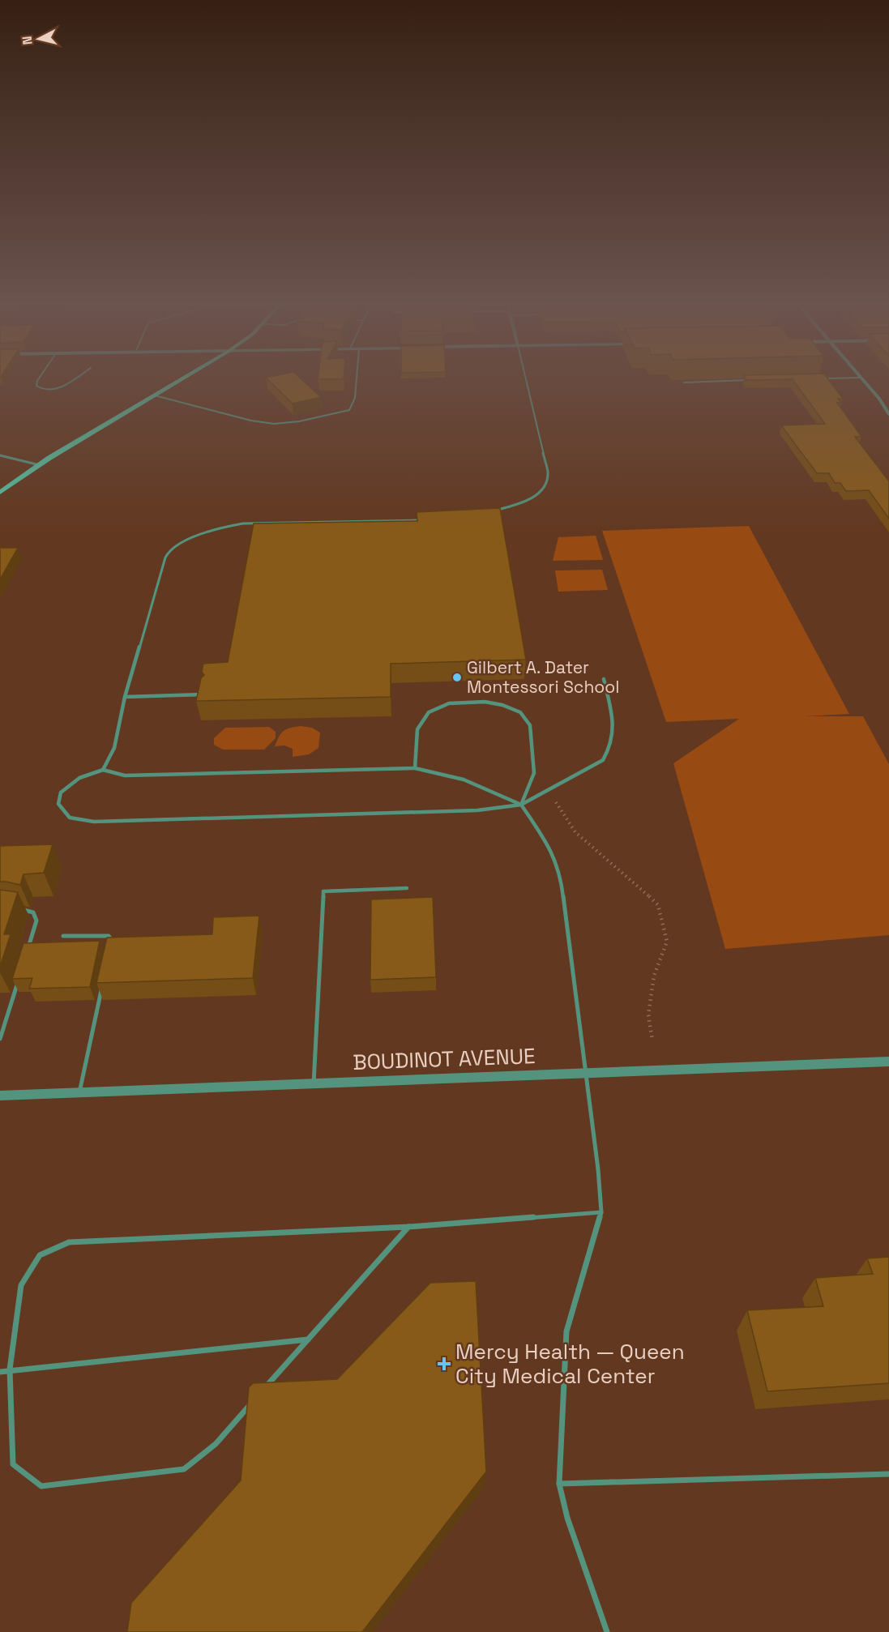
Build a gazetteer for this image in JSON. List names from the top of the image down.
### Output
{
  "streets": {
    "street": ["BOUDINOT AVENUE"]
  },
  "places": {
    "other": ["Gilbert A. Dater Montessori School"],
    "health": ["Mercy Health — Queen City Medical Center"]
  },
  "north": "left"
}
